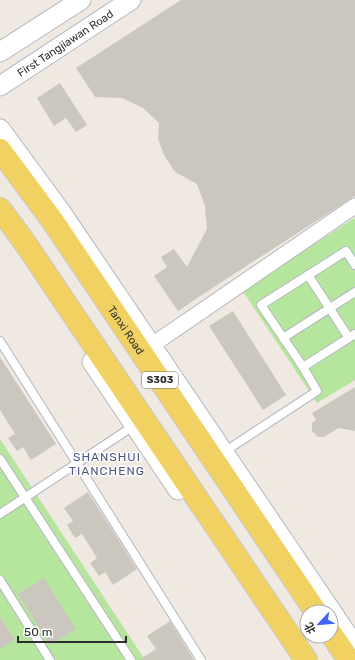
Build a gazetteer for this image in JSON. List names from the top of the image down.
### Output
{
  "streets": {
    "main road": ["Tanxi Road", "S303"],
    "street": ["First Tangjiawan Road"]
  },
  "districts": ["SHANSHUI TIANCHENG"],
  "scale_bar": "50 m",
  "north": "bottom left"
}
